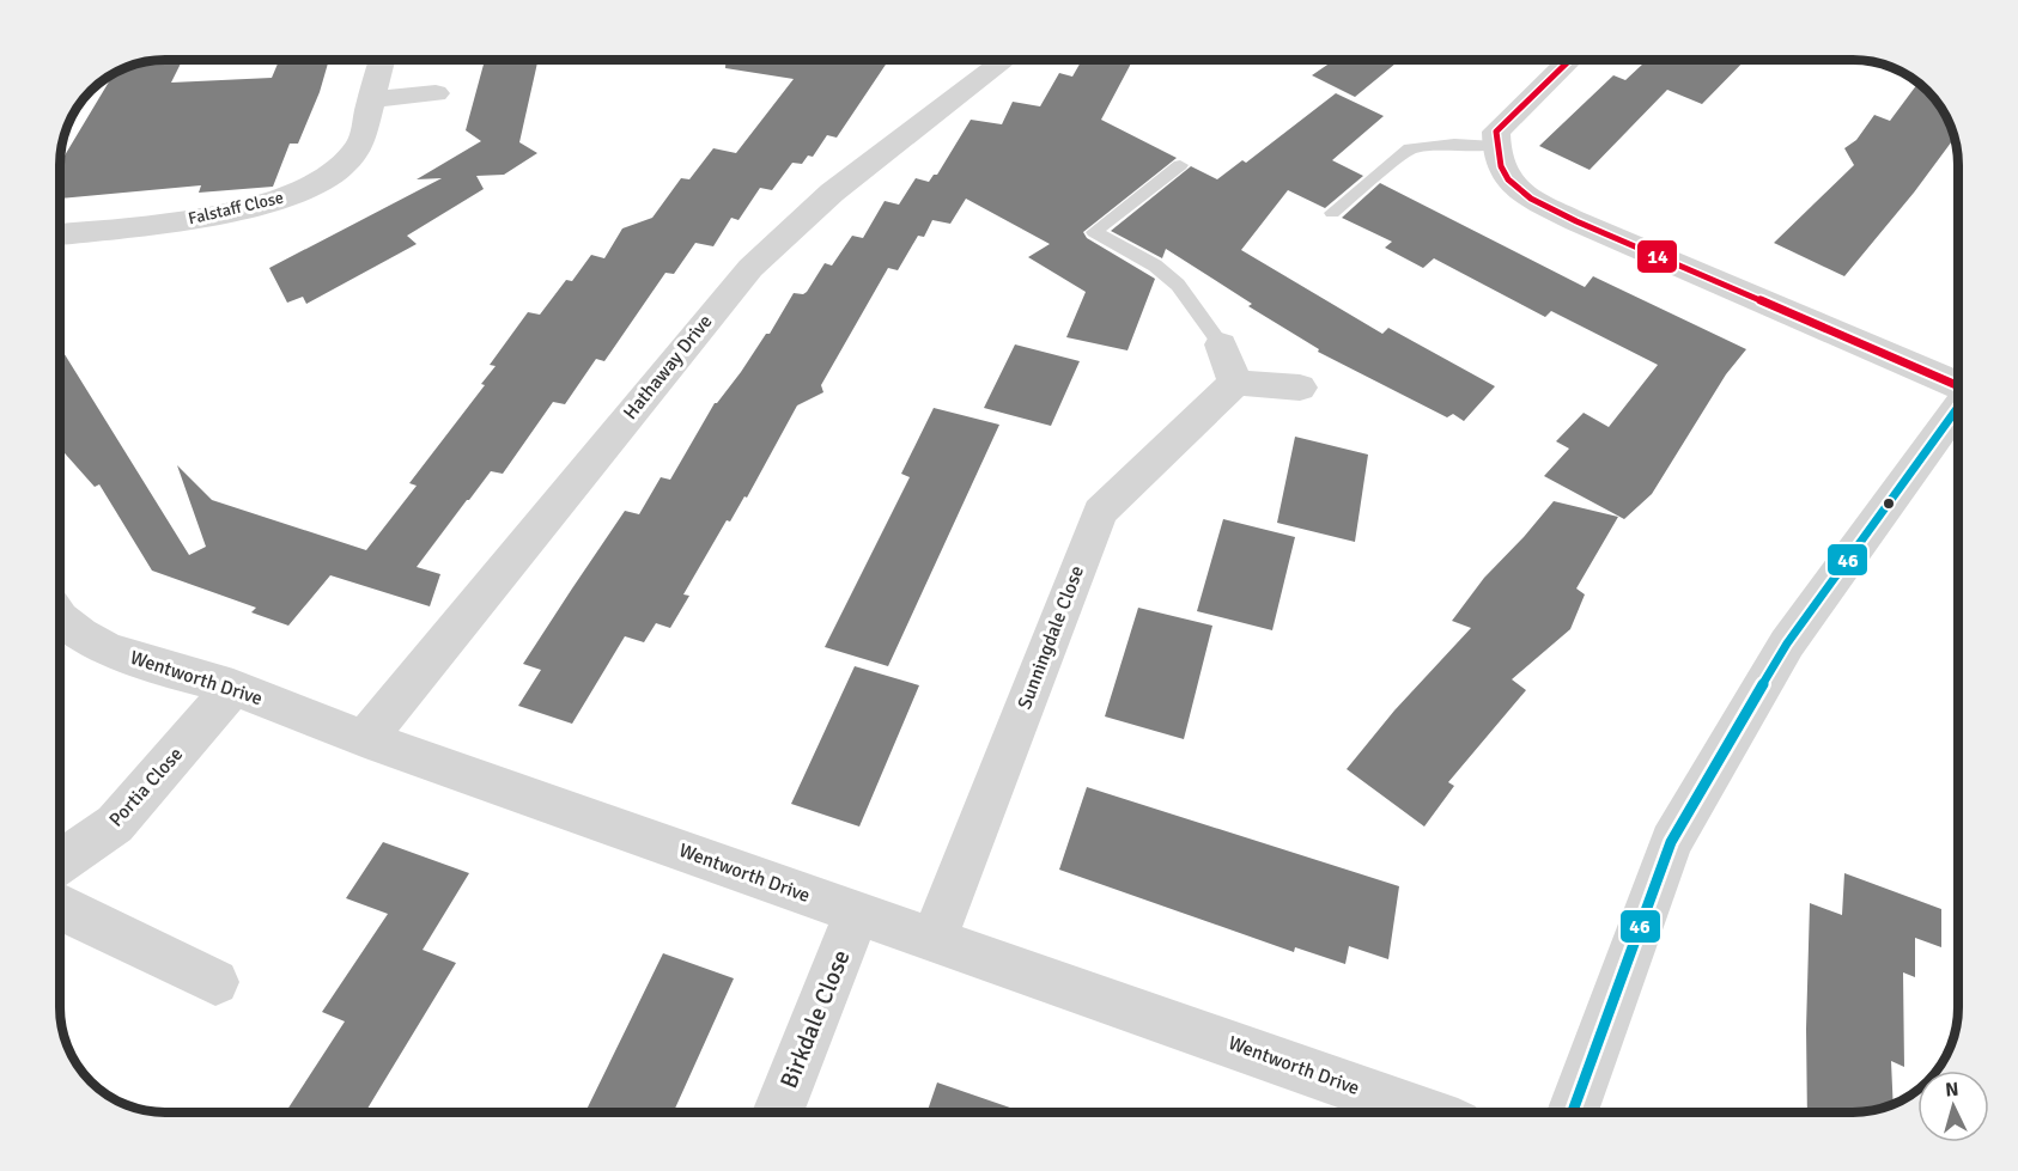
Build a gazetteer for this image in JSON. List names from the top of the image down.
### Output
{
  "streets": {
    "street": [
      "Falstaff Close",
      "Hathaway Drive",
      "Sunningdale Close",
      "Wentworth Drive",
      "Portia Close",
      "Birkdale Close"
    ]
  },
  "crossings": [
    ["Hathaway Drive", "Wentworth Drive"],
    ["Sunningdale Close", "Wentworth Drive"],
    ["Wentworth Drive", "Portia Close"],
    ["Wentworth Drive", "Birkdale Close"]
  ],
  "lines": ["transit line 14", "transit line 46"],
  "north": "top"
}
